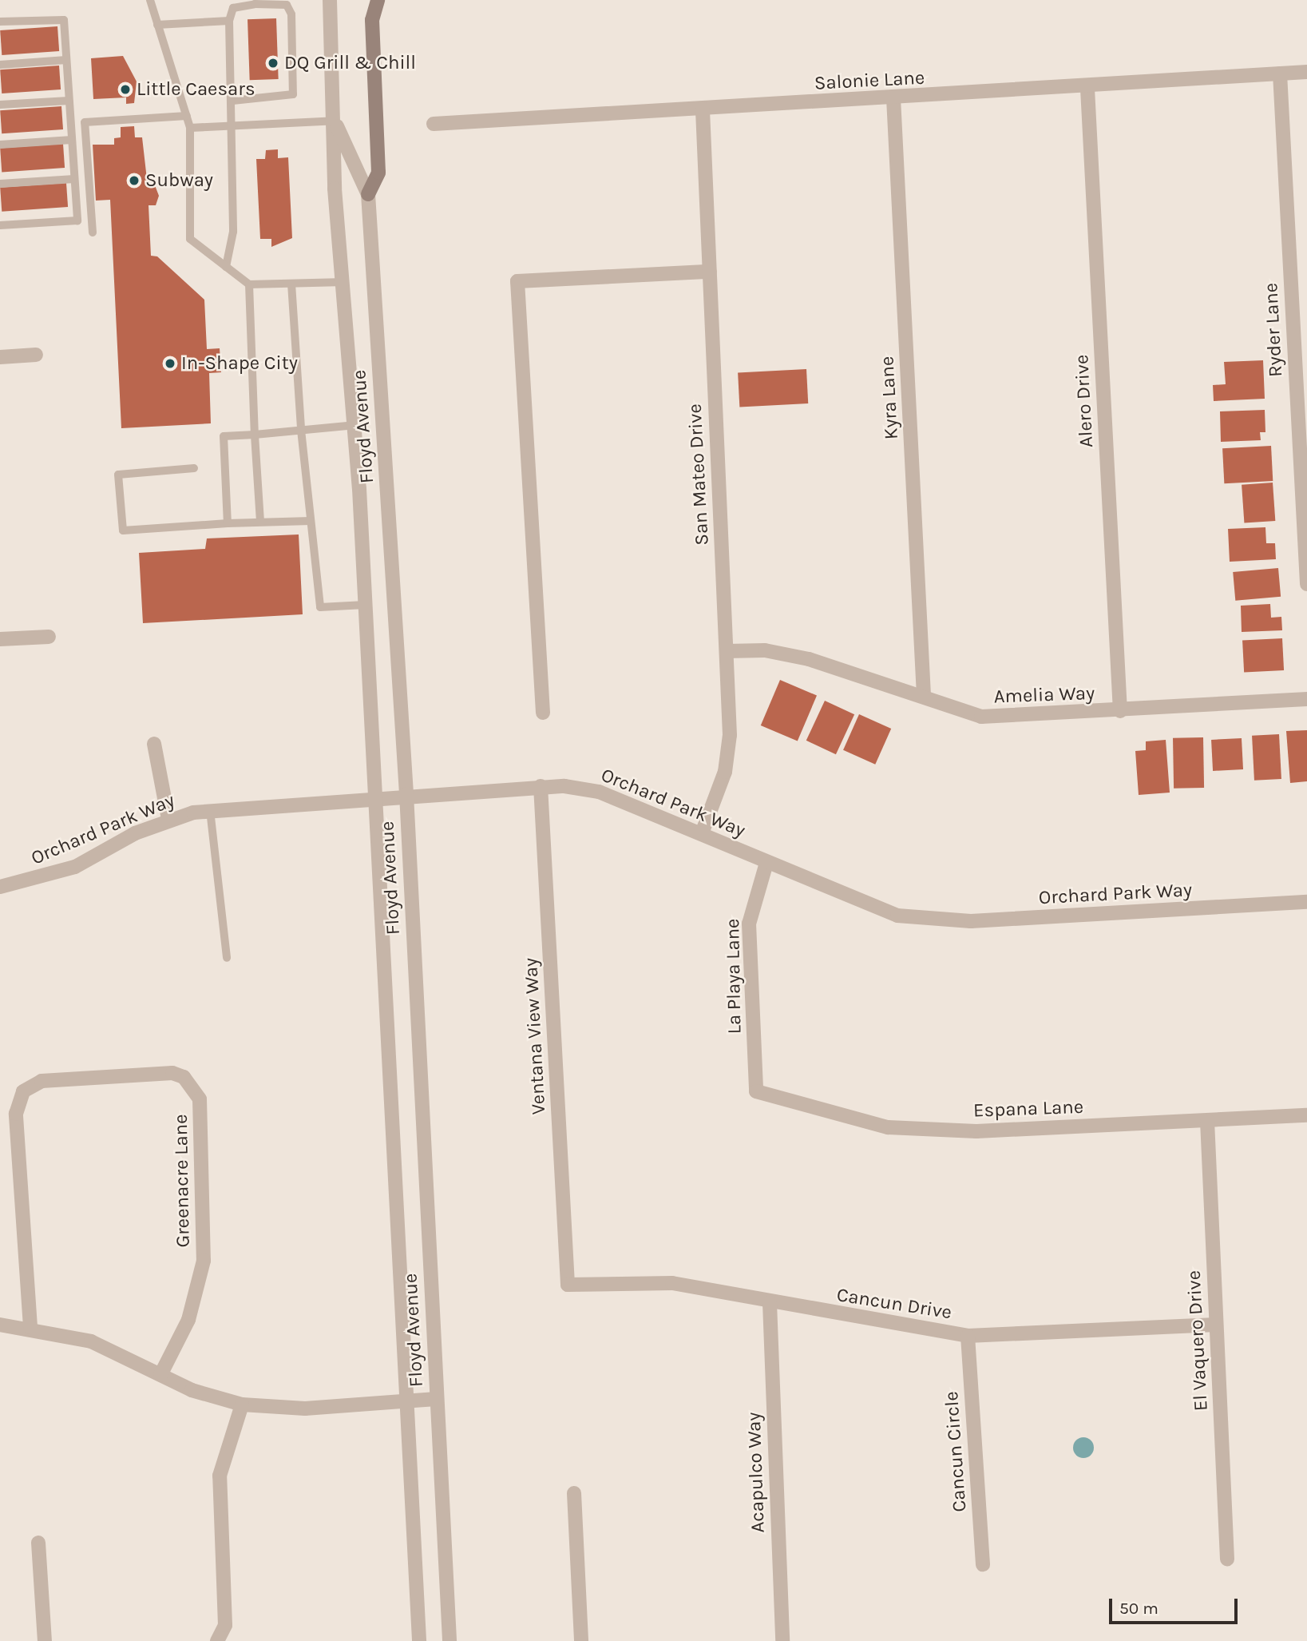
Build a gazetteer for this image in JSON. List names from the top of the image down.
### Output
{
  "streets": {
    "street": [
      "Salonie Lane",
      "Ryder Lane",
      "Kyra Lane",
      "Alero Drive",
      "Floyd Avenue",
      "San Mateo Drive",
      "Amelia Way",
      "Orchard Park Way",
      "La Playa Lane",
      "Ventana View Way",
      "Espana Lane",
      "Greenacre Lane",
      "Cancun Drive",
      "El Vaquero Drive",
      "Cancun Circle",
      "Acapulco Way"
    ]
  },
  "crossings": [
    ["Salonie Lane", "Ryder Lane"],
    ["Salonie Lane", "Kyra Lane"],
    ["Salonie Lane", "Alero Drive"],
    ["Salonie Lane", "San Mateo Drive"],
    ["Kyra Lane", "Amelia Way"],
    ["Alero Drive", "Amelia Way"],
    ["Floyd Avenue", "Orchard Park Way"],
    ["San Mateo Drive", "Amelia Way"],
    ["San Mateo Drive", "Orchard Park Way"],
    ["Orchard Park Way", "La Playa Lane"],
    ["Orchard Park Way", "Ventana View Way"],
    ["La Playa Lane", "Espana Lane"],
    ["Ventana View Way", "Cancun Drive"],
    ["Espana Lane", "El Vaquero Drive"],
    ["Cancun Drive", "El Vaquero Drive"],
    ["Cancun Drive", "Cancun Circle"],
    ["Cancun Drive", "Acapulco Way"]
  ],
  "places": [
    "DQ Grill & Chill",
    "Little Caesars",
    "Subway",
    "In-Shape City"
  ],
  "scale_bar": "50 m"
}
